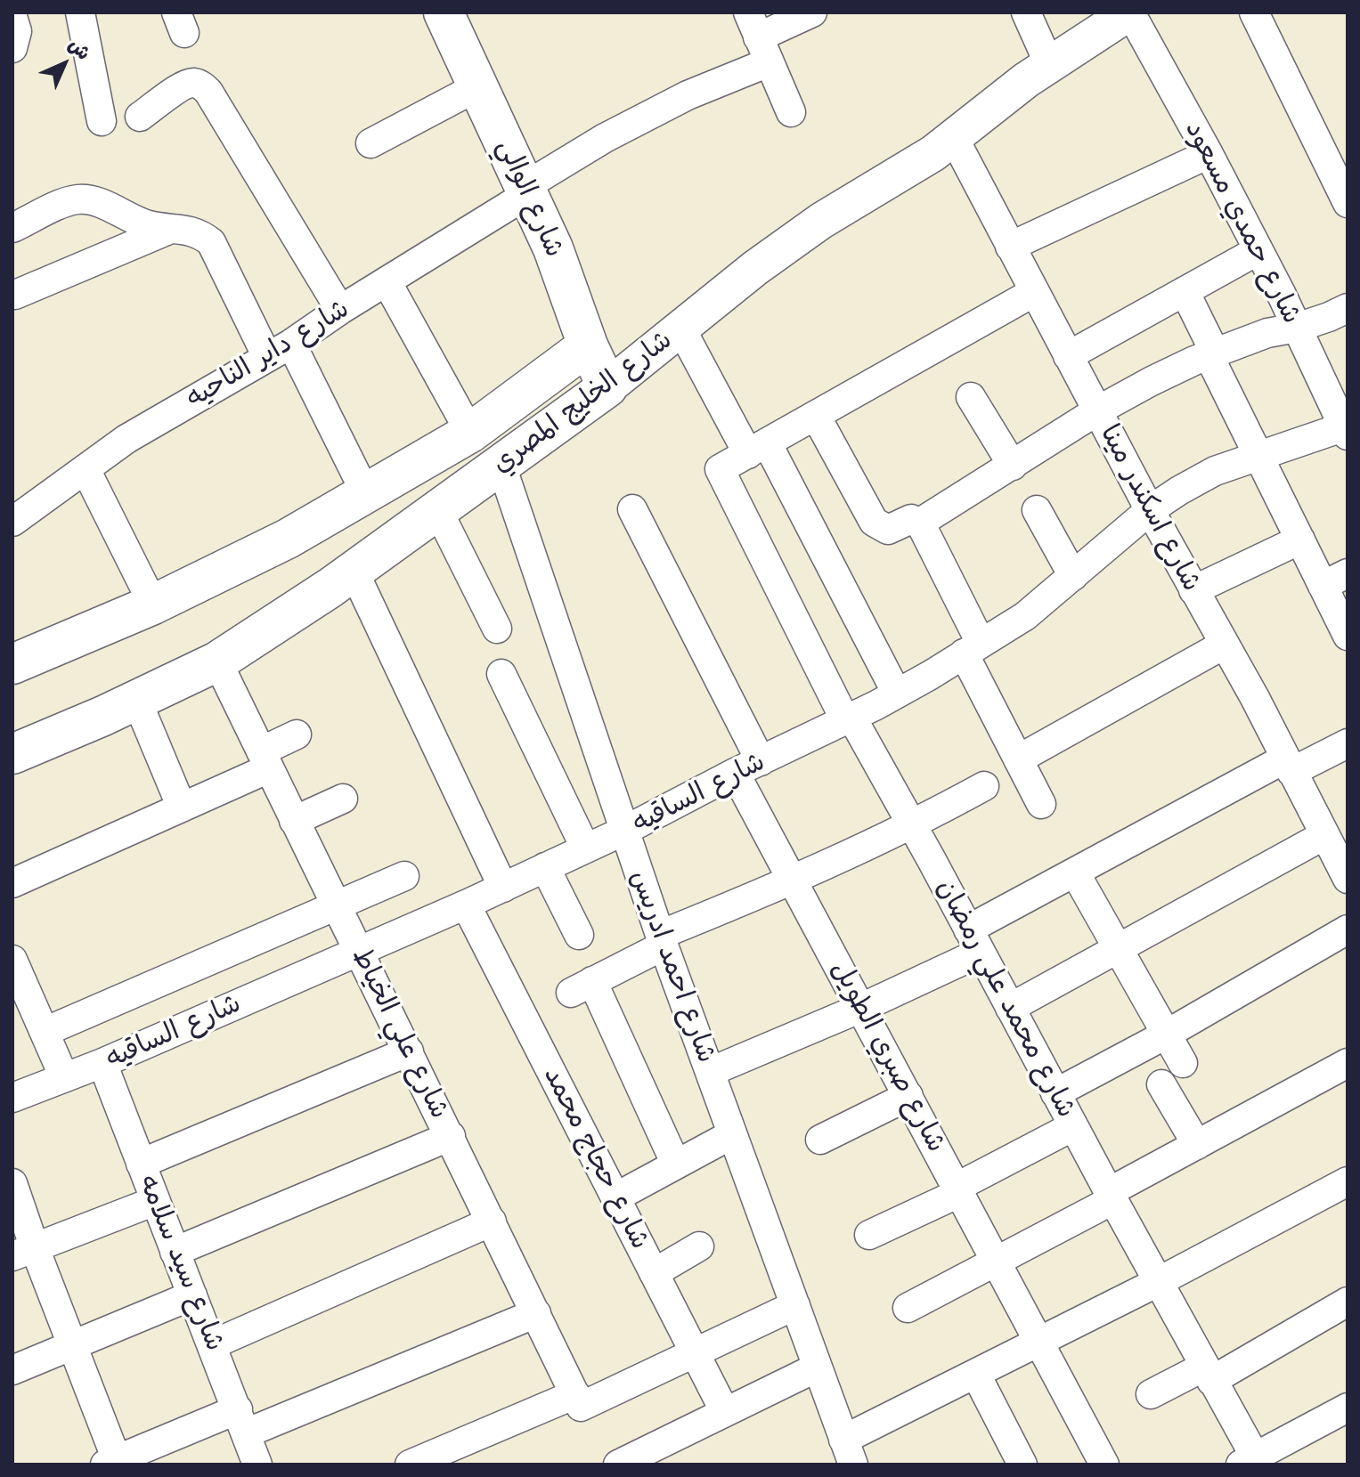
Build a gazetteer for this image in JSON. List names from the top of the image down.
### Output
{
  "streets": {
    "main road": ["شارع الوالي", "شارع الخليج المصري"],
    "street": [
      "شارع حمدي مسعود",
      "شارع داير الناحيه",
      "شارع اسكندر مينا",
      "شارع الساقيه",
      "شارع احمد ادريس",
      "شارع محمد علي رمضان",
      "شارع علي الخياط",
      "شارع صبري الطويل",
      "شارع حجاج محمد",
      "شارع سيد سلامه"
    ]
  },
  "crossings": [
    ["شارع الوالي", "شارع داير الناحيه"],
    ["شارع الوالي", "شارع الخليج المصري"],
    ["شارع حمدي مسعود", "شارع الخليج المصري"],
    ["شارع حمدي مسعود", "شارع الساقيه"],
    ["شارع الخليج المصري", "شارع اسكندر مينا"],
    ["شارع الخليج المصري", "شارع احمد ادريس"],
    ["شارع الخليج المصري", "شارع علي الخياط"],
    ["شارع اسكندر مينا", "شارع الساقيه"],
    ["شارع الساقيه", "شارع احمد ادريس"],
    ["شارع الساقيه", "شارع محمد علي رمضان"],
    ["شارع الساقيه", "شارع علي الخياط"],
    ["شارع الساقيه", "شارع صبري الطويل"],
    ["شارع الساقيه", "شارع حجاج محمد"],
    ["شارع الساقيه", "شارع سيد سلامه"]
  ],
  "north": "top right"
}
